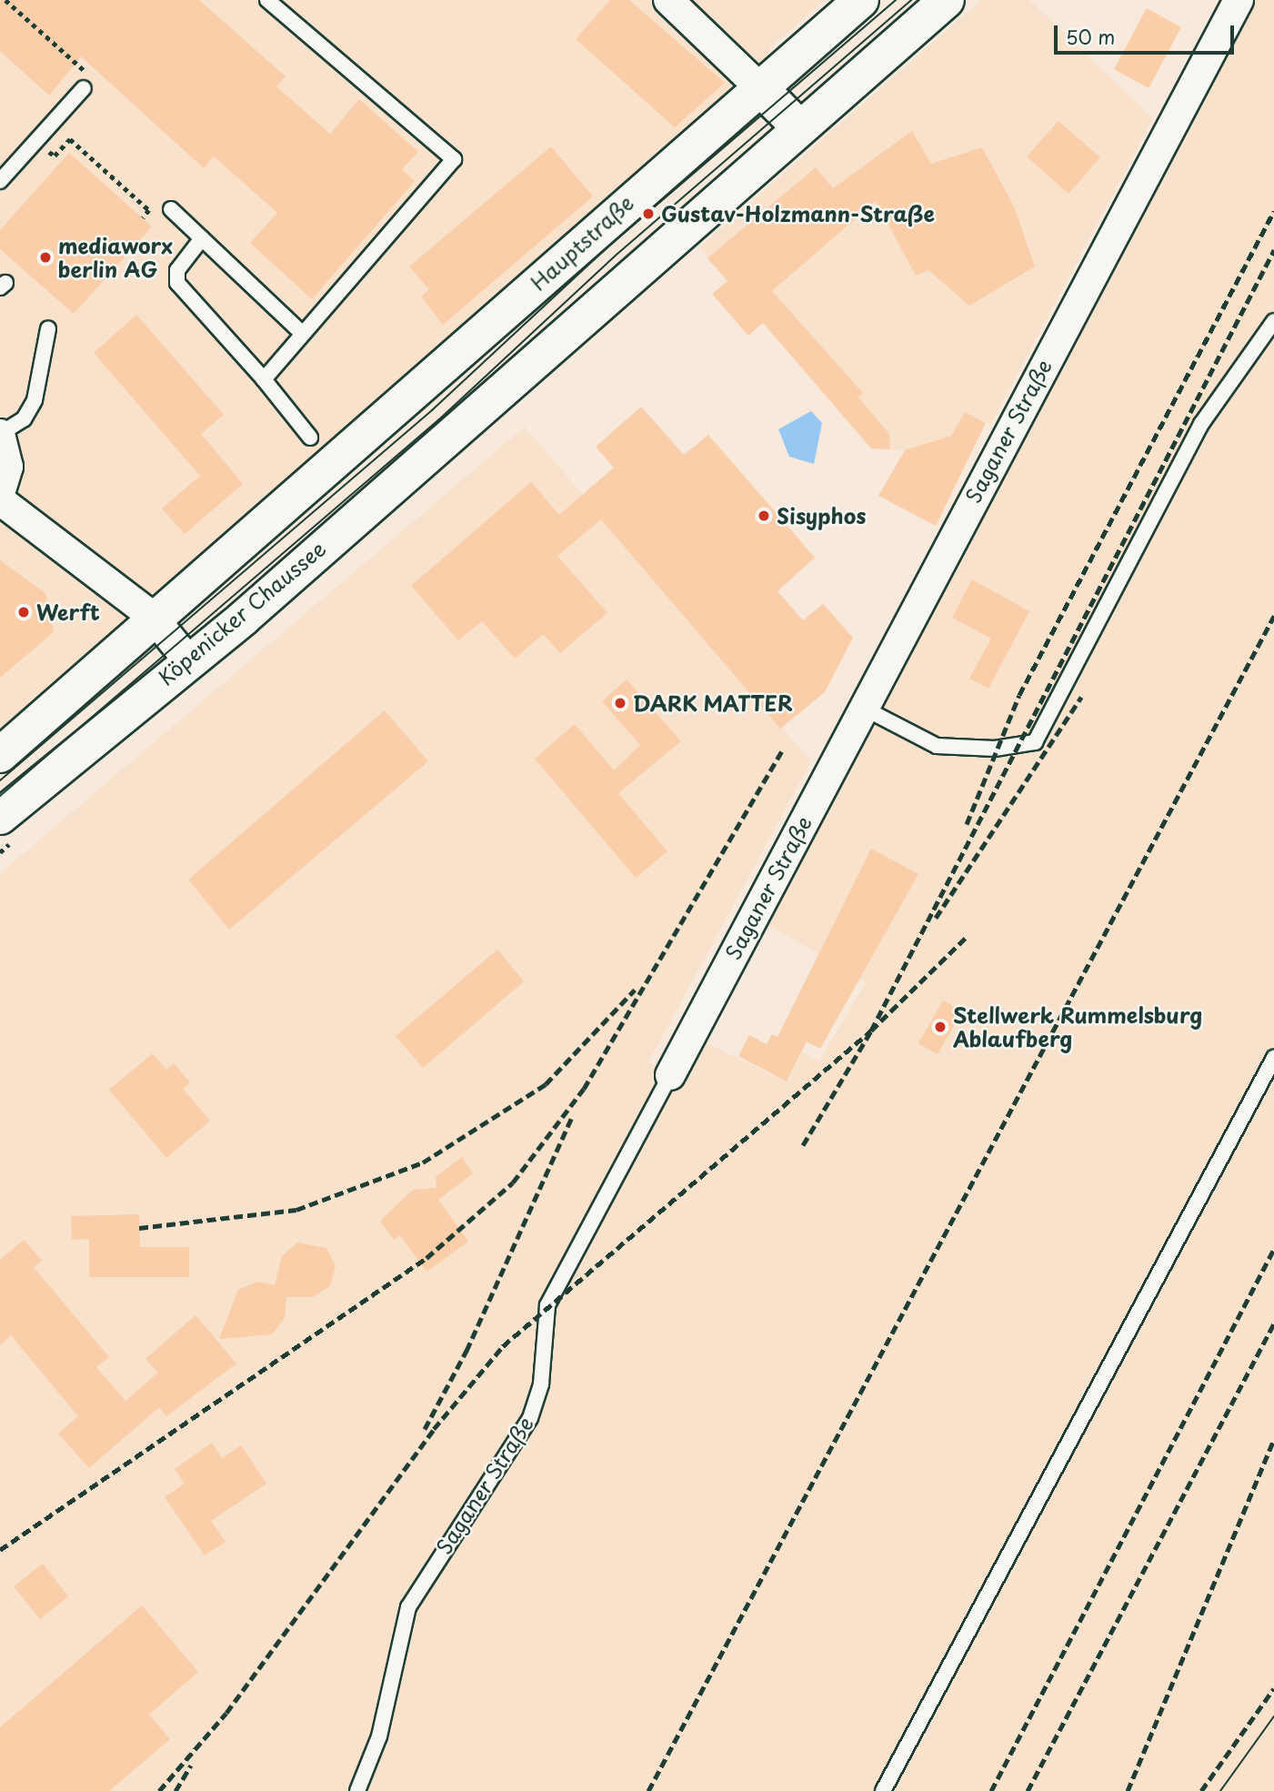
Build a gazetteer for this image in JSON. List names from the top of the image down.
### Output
{
  "streets": {
    "main road": ["Hauptstraße", "Köpenicker Chaussee"],
    "street": ["Saganer Straße"]
  },
  "places": [
    "Gustav-Holzmann-Straße",
    "mediaworx berlin AG",
    "Sisyphos",
    "Werft",
    "DARK MATTER",
    "Stellwerk Rummelsburg Ablaufberg"
  ],
  "scale_bar": "50 m"
}
